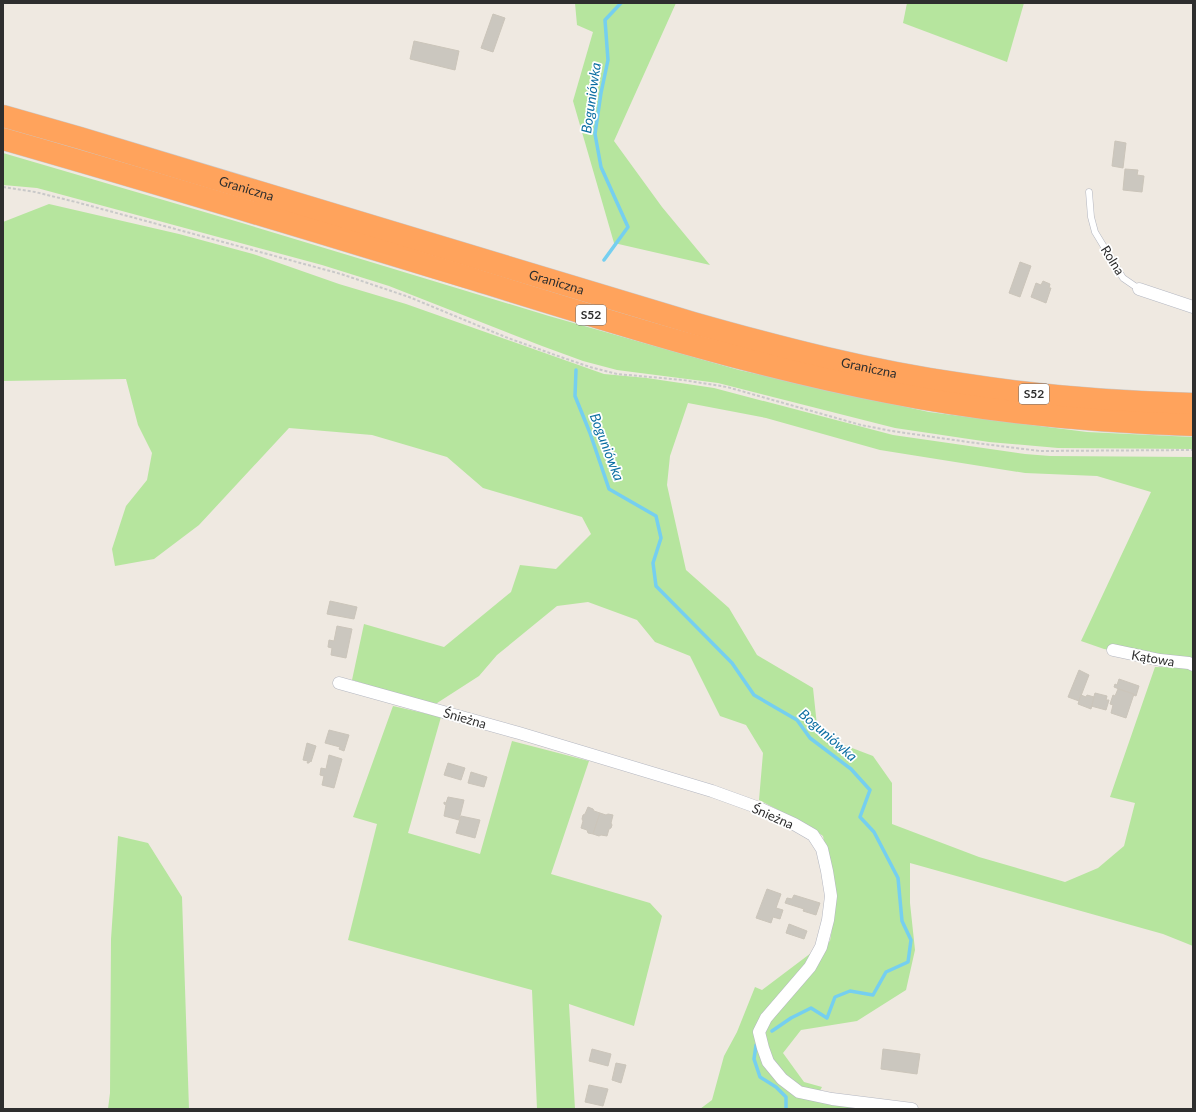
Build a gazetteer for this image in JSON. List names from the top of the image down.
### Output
{
  "streets": {
    "highway": ["Graniczna", "S52"],
    "street": ["Rolna", "Kątowa", "Śnieżna"]
  },
  "water": ["Boguniówka"]
}
